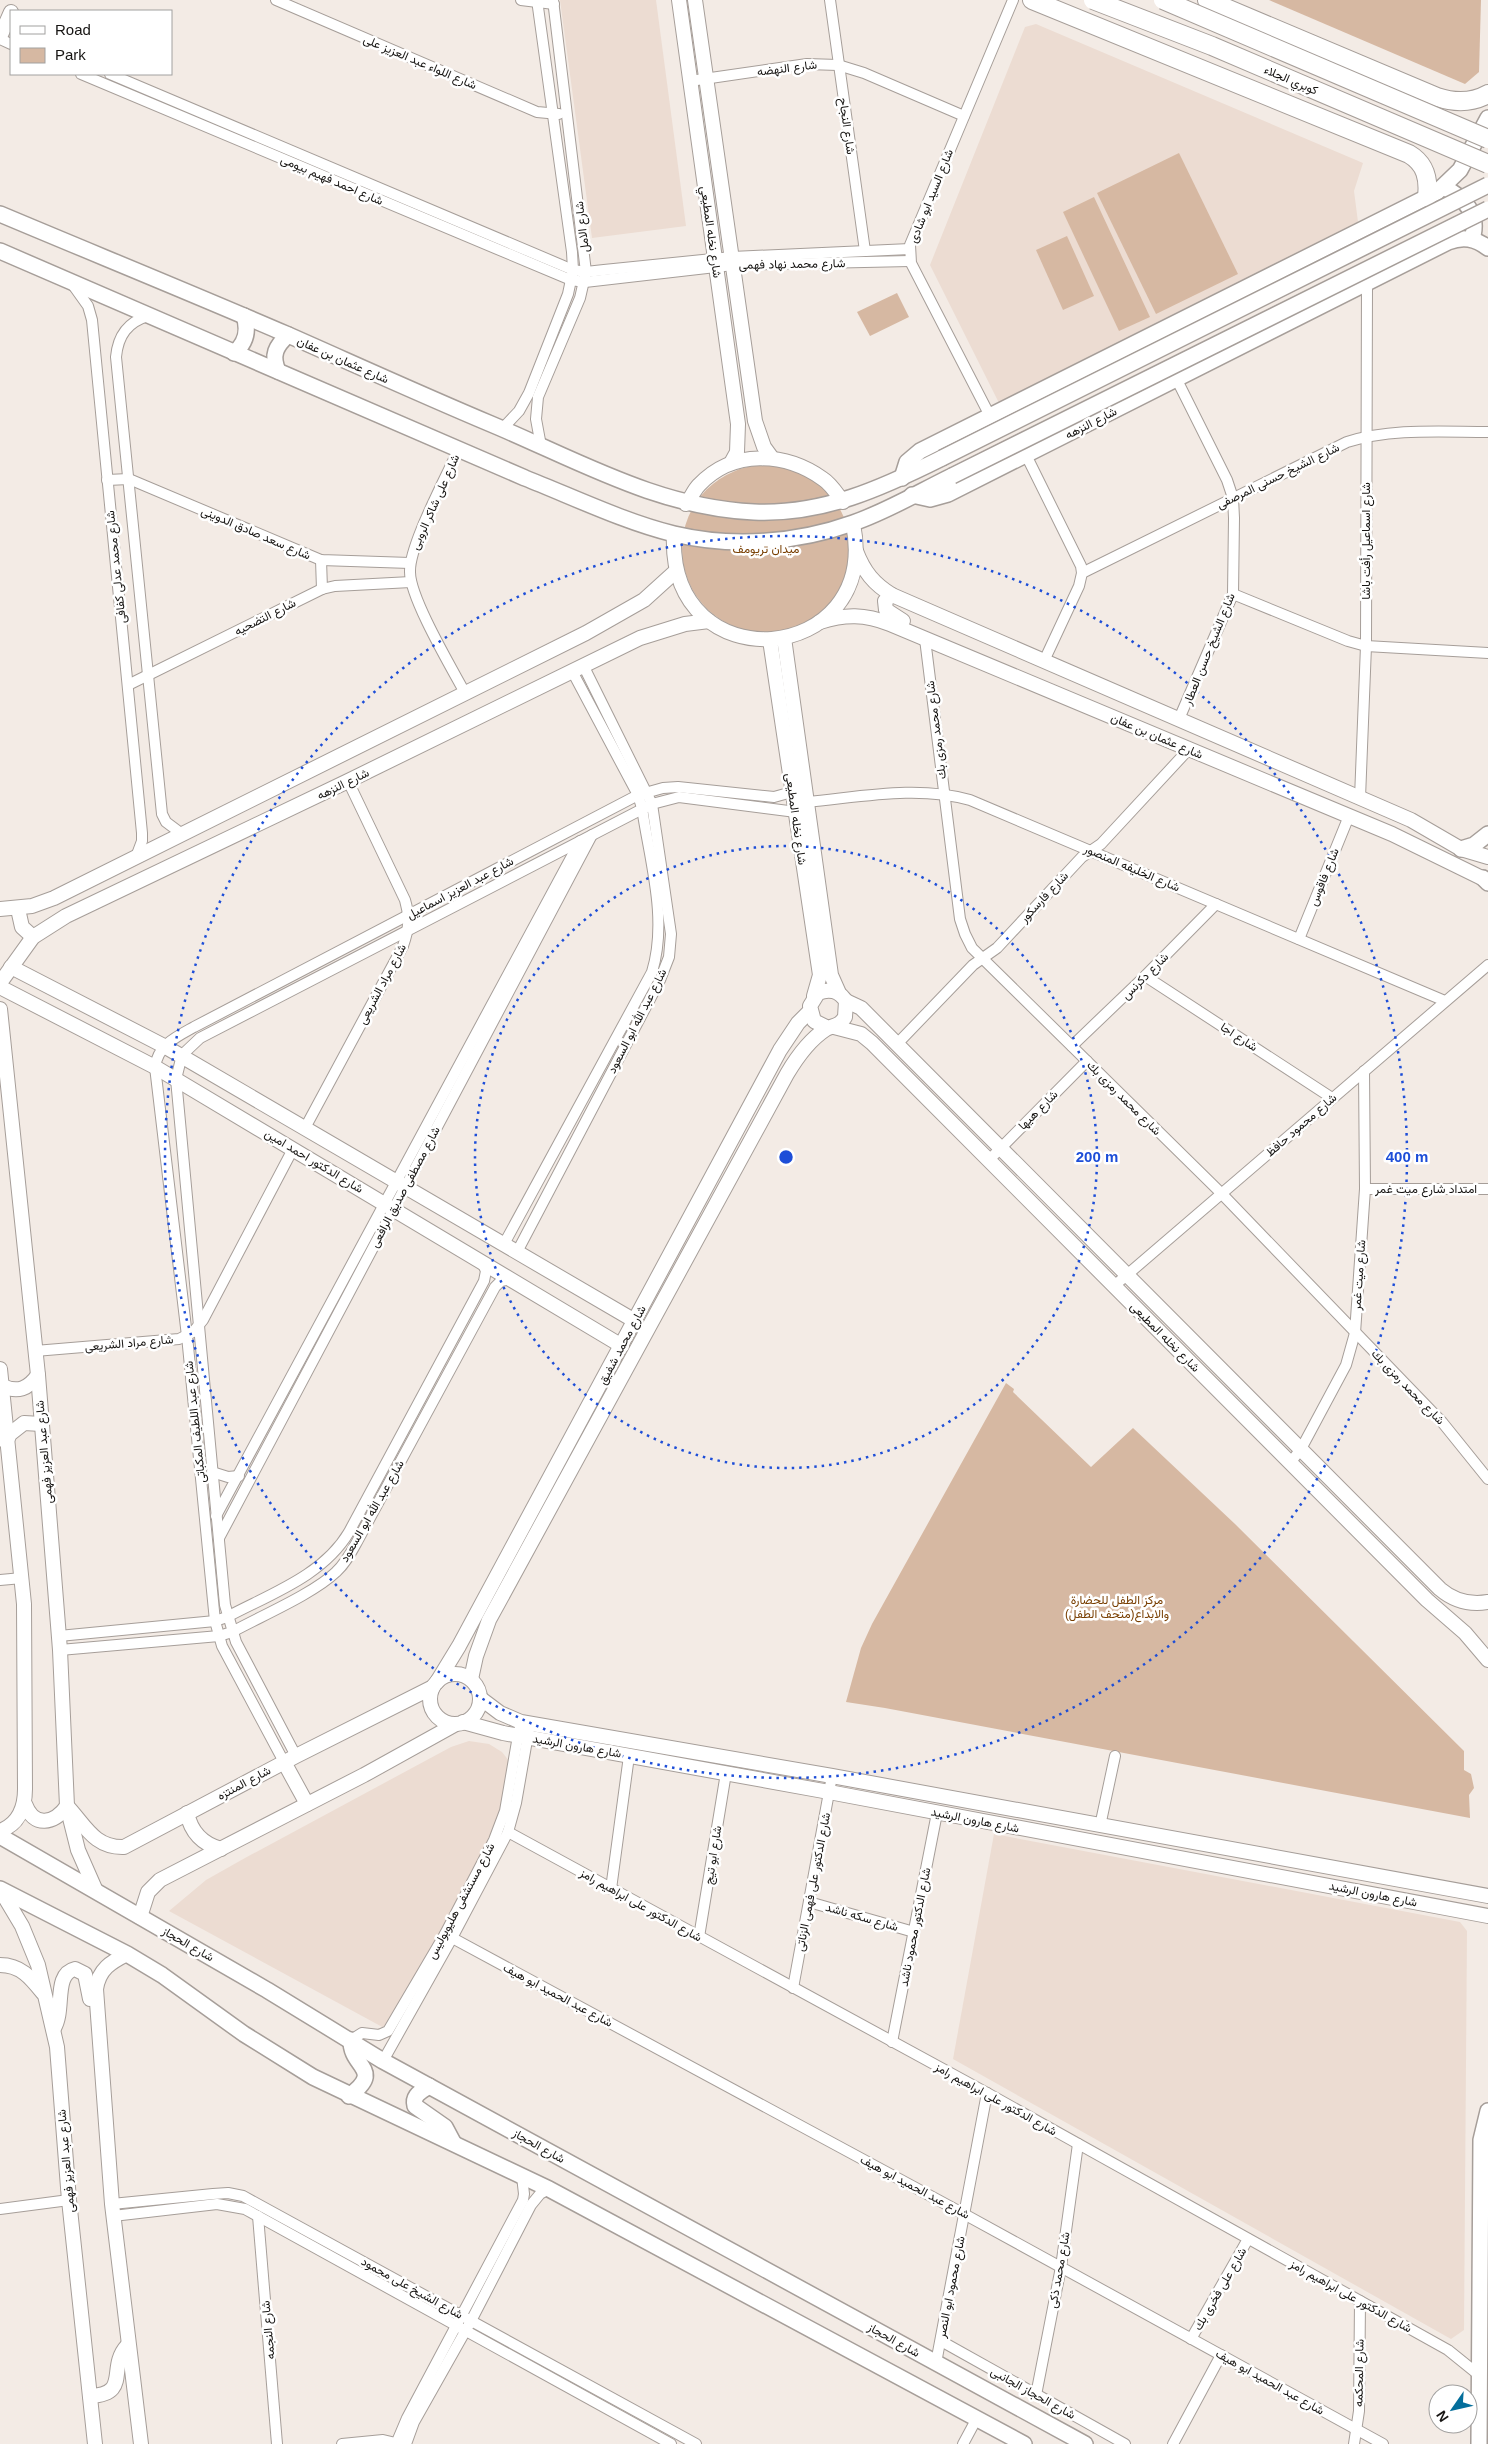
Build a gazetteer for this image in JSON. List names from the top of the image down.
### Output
{
  "streets": {
    "highway": ["كوبري الجلاء"],
    "main road": ["شارع عثمان بن عفان", "شارع النزهه", "شارع الحجاز"],
    "street": [
      "شارع اللواء عبد العزيز على",
      "شارع النهضه",
      "شارع النجاح",
      "شارع احمد فهيم بيومى",
      "شارع السيد ابو شادى",
      "شارع الامل",
      "شارع نخله المطيعي",
      "شارع محمد نهاد فهمى",
      "شارع الشيخ حسنى المرصفى",
      "شارع على شاكر الروبى",
      "شارع سعد صادق الدوينى",
      "شارع اسماعيل رأفت باشا",
      "شارع محمد عدلى كفافى",
      "شارع التضحيه",
      "شارع الشيخ حسن العطار",
      "شارع محمد رمزى بك",
      "شارع نخله المطيعى",
      "شارع الخليفه المنصور",
      "شارع فاقوس",
      "شارع عبد العزيز اسماعيل",
      "شارع فارسكور",
      "شارع دكرنس",
      "شارع مراد الشريعى",
      "شارع عبد الله ابو السعود",
      "شارع اجا",
      "شارع هيها",
      "شارع محمود حافظ",
      "شارع الدكتور احمد امين",
      "شارع مصطفى صديق الرافعى",
      "امتداد شارع ميت غمر",
      "شارع ميت غمر",
      "شارع محمد شفيق",
      "شارع عبد اللطيف المكباتى",
      "شارع عبد العزيز فهمى",
      "شارع هارون الرشيد",
      "شارع المنتزه",
      "شارع ابو تيج",
      "شارع الدكتور على فهمى الزناتى",
      "شارع مستشفى هليوبوليس",
      "شارع الدكتور على ابراهيم رامز",
      "شارع سكه ناشد",
      "شارع الدكتور محمود ناشد",
      "شارع عبد الحميد ابو هيف",
      "شارع محمد ذكى",
      "شارع محمود ابو النصر",
      "شارع الشيخ على محمود",
      "شارع على فخرى بك",
      "شارع النجمه",
      "شارع المحكمه",
      "شارع الحجاز الجانبى"
    ]
  },
  "crossings": [
    ["شارع اللواء عبد العزيز على", "شارع الامل"],
    ["شارع النهضه", "شارع النجاح"],
    ["شارع النهضه", "شارع السيد ابو شادى"],
    ["شارع النهضه", "شارع نخله المطيعي"],
    ["شارع النجاح", "شارع محمد نهاد فهمى"],
    ["شارع احمد فهيم بيومى", "شارع الامل"],
    ["شارع احمد فهيم بيومى", "شارع محمد نهاد فهمى"],
    ["شارع السيد ابو شادى", "شارع محمد نهاد فهمى"],
    ["شارع الامل", "شارع محمد نهاد فهمى"],
    ["شارع الامل", "شارع عثمان بن عفان"],
    ["شارع نخله المطيعي", "شارع محمد نهاد فهمى"],
    ["شارع عثمان بن عفان", "شارع اسماعيل رأفت باشا"],
    ["شارع عثمان بن عفان", "شارع الشيخ حسن العطار"],
    ["شارع عثمان بن عفان", "شارع محمد رمزى بك"],
    ["شارع عثمان بن عفان", "شارع فاقوس"],
    ["شارع عثمان بن عفان", "شارع فارسكور"],
    ["شارع النزهه", "شارع اسماعيل رأفت باشا"],
    ["شارع النزهه", "شارع الشيخ حسن العطار"],
    ["شارع النزهه", "شارع مراد الشريعى"],
    ["شارع النزهه", "شارع عبد الله ابو السعود"],
    ["شارع النزهه", "شارع الدكتور احمد امين"],
    ["شارع الشيخ حسنى المرصفى", "شارع اسماعيل رأفت باشا"],
    ["شارع الشيخ حسنى المرصفى", "شارع الشيخ حسن العطار"],
    ["شارع على شاكر الروبى", "شارع سعد صادق الدوينى"],
    ["شارع على شاكر الروبى", "شارع التضحيه"],
    ["شارع سعد صادق الدوينى", "شارع محمد عدلى كفافى"],
    ["شارع محمد عدلى كفافى", "شارع التضحيه"],
    ["شارع محمد رمزى بك", "شارع الخليفه المنصور"],
    ["شارع محمد رمزى بك", "شارع فارسكور"],
    ["شارع محمد رمزى بك", "شارع دكرنس"],
    ["شارع محمد رمزى بك", "شارع هيها"],
    ["شارع محمد رمزى بك", "شارع محمود حافظ"],
    ["شارع محمد رمزى بك", "شارع ميت غمر"],
    ["شارع نخله المطيعى", "شارع الخليفه المنصور"],
    ["شارع نخله المطيعى", "شارع عبد العزيز اسماعيل"],
    ["شارع نخله المطيعى", "شارع فارسكور"],
    ["شارع نخله المطيعى", "شارع هيها"],
    ["شارع نخله المطيعى", "شارع محمود حافظ"],
    ["شارع نخله المطيعى", "شارع ميت غمر"],
    ["شارع نخله المطيعى", "شارع محمد شفيق"],
    ["شارع الخليفه المنصور", "شارع فاقوس"],
    ["شارع الخليفه المنصور", "شارع فارسكور"],
    ["شارع الخليفه المنصور", "شارع دكرنس"],
    ["شارع الخليفه المنصور", "شارع محمود حافظ"],
    ["شارع عبد العزيز اسماعيل", "شارع مراد الشريعى"],
    ["شارع عبد العزيز اسماعيل", "شارع عبد الله ابو السعود"],
    ["شارع عبد العزيز اسماعيل", "شارع الدكتور احمد امين"],
    ["شارع عبد العزيز اسماعيل", "شارع مصطفى صديق الرافعى"],
    ["شارع دكرنس", "شارع اجا"],
    ["شارع مراد الشريعى", "شارع الدكتور احمد امين"],
    ["شارع مراد الشريعى", "شارع عبد اللطيف المكباتى"],
    ["شارع مراد الشريعى", "شارع عبد العزيز فهمى"],
    ["شارع عبد الله ابو السعود", "شارع الدكتور احمد امين"],
    ["شارع عبد الله ابو السعود", "شارع عبد اللطيف المكباتى"],
    ["شارع عبد الله ابو السعود", "شارع عبد العزيز فهمى"],
    ["شارع اجا", "شارع محمود حافظ"],
    ["شارع محمود حافظ", "شارع ميت غمر"],
    ["شارع الدكتور احمد امين", "شارع مصطفى صديق الرافعى"],
    ["شارع الدكتور احمد امين", "شارع محمد شفيق"],
    ["شارع الدكتور احمد امين", "شارع عبد اللطيف المكباتى"],
    ["شارع مصطفى صديق الرافعى", "شارع عبد اللطيف المكباتى"],
    ["امتداد شارع ميت غمر", "شارع ميت غمر"],
    ["شارع محمد شفيق", "شارع هارون الرشيد"],
    ["شارع محمد شفيق", "شارع المنتزه"],
    ["شارع عبد اللطيف المكباتى", "شارع المنتزه"],
    ["شارع عبد العزيز فهمى", "شارع المنتزه"],
    ["شارع عبد العزيز فهمى", "شارع الحجاز"],
    ["شارع هارون الرشيد", "شارع المنتزه"],
    ["شارع هارون الرشيد", "شارع ابو تيج"],
    ["شارع هارون الرشيد", "شارع الدكتور على فهمى الزناتى"],
    ["شارع هارون الرشيد", "شارع مستشفى هليوبوليس"],
    ["شارع هارون الرشيد", "شارع الدكتور محمود ناشد"],
    ["شارع ابو تيج", "شارع الدكتور على ابراهيم رامز"],
    ["شارع الدكتور على فهمى الزناتى", "شارع الدكتور على ابراهيم رامز"],
    ["شارع الدكتور على فهمى الزناتى", "شارع سكه ناشد"],
    ["شارع مستشفى هليوبوليس", "شارع الدكتور على ابراهيم رامز"],
    ["شارع مستشفى هليوبوليس", "شارع الحجاز"],
    ["شارع مستشفى هليوبوليس", "شارع عبد الحميد ابو هيف"],
    ["شارع الدكتور على ابراهيم رامز", "شارع الدكتور محمود ناشد"],
    ["شارع الدكتور على ابراهيم رامز", "شارع محمد ذكى"],
    ["شارع الدكتور على ابراهيم رامز", "شارع محمود ابو النصر"],
    ["شارع الدكتور على ابراهيم رامز", "شارع على فخرى بك"],
    ["شارع الدكتور على ابراهيم رامز", "شارع المحكمه"],
    ["شارع سكه ناشد", "شارع الدكتور محمود ناشد"],
    ["شارع الحجاز", "شارع محمود ابو النصر"],
    ["شارع عبد الحميد ابو هيف", "شارع محمد ذكى"],
    ["شارع عبد الحميد ابو هيف", "شارع محمود ابو النصر"],
    ["شارع عبد الحميد ابو هيف", "شارع على فخرى بك"],
    ["شارع عبد الحميد ابو هيف", "شارع المحكمه"],
    ["شارع محمد ذكى", "شارع الحجاز الجانبى"],
    ["شارع محمود ابو النصر", "شارع الحجاز الجانبى"],
    ["شارع الشيخ على محمود", "شارع النجمه"]
  ],
  "parks": ["ميدان تريومف", "مركز الطفل للحضارة والابداع(متحف الطفل)"],
  "legend": ["Road", "Park"],
  "north": "bottom left",
  "rings": ["200 m", "400 m"]
}
